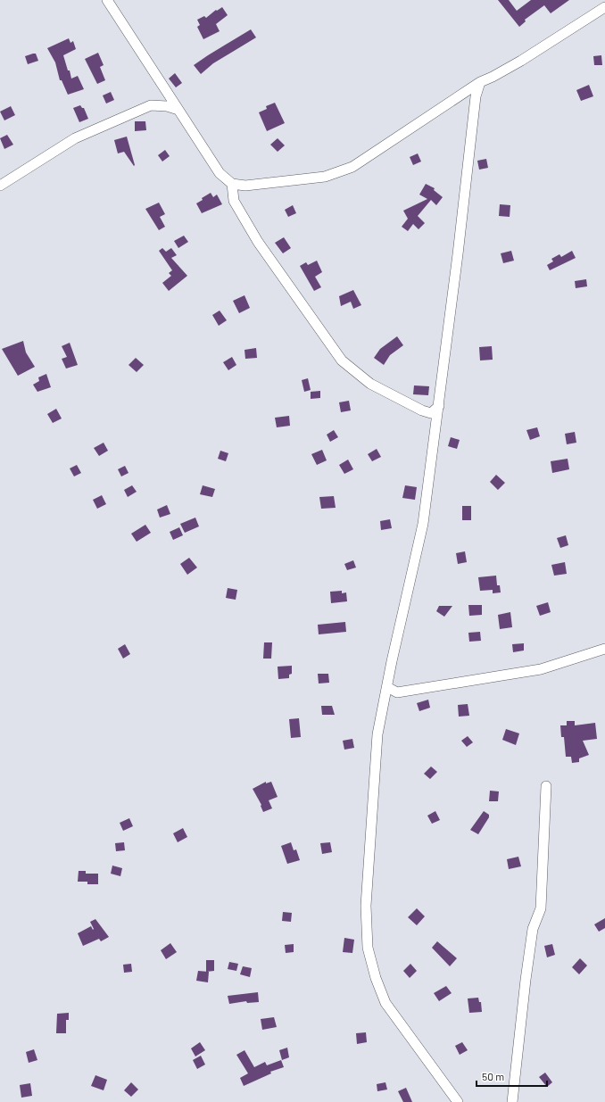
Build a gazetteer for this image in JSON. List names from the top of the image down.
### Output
{
  "scale_bar": "50 m"
}
